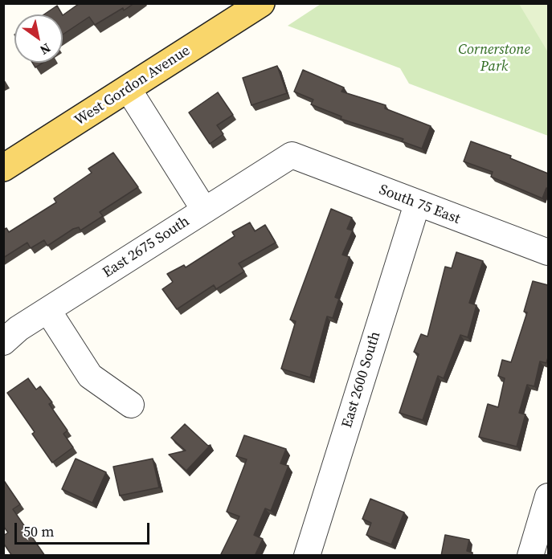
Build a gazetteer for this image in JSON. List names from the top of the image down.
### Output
{
  "streets": {
    "main road": ["West Gordon Avenue"],
    "street": ["South 75 East", "East 2675 South", "East 2600 South"]
  },
  "crossings": [
    ["South 75 East", "East 2675 South"],
    ["South 75 East", "East 2600 South"]
  ],
  "parks": ["Cornerstone Park"],
  "scale_bar": "50 m",
  "north": "bottom right"
}
